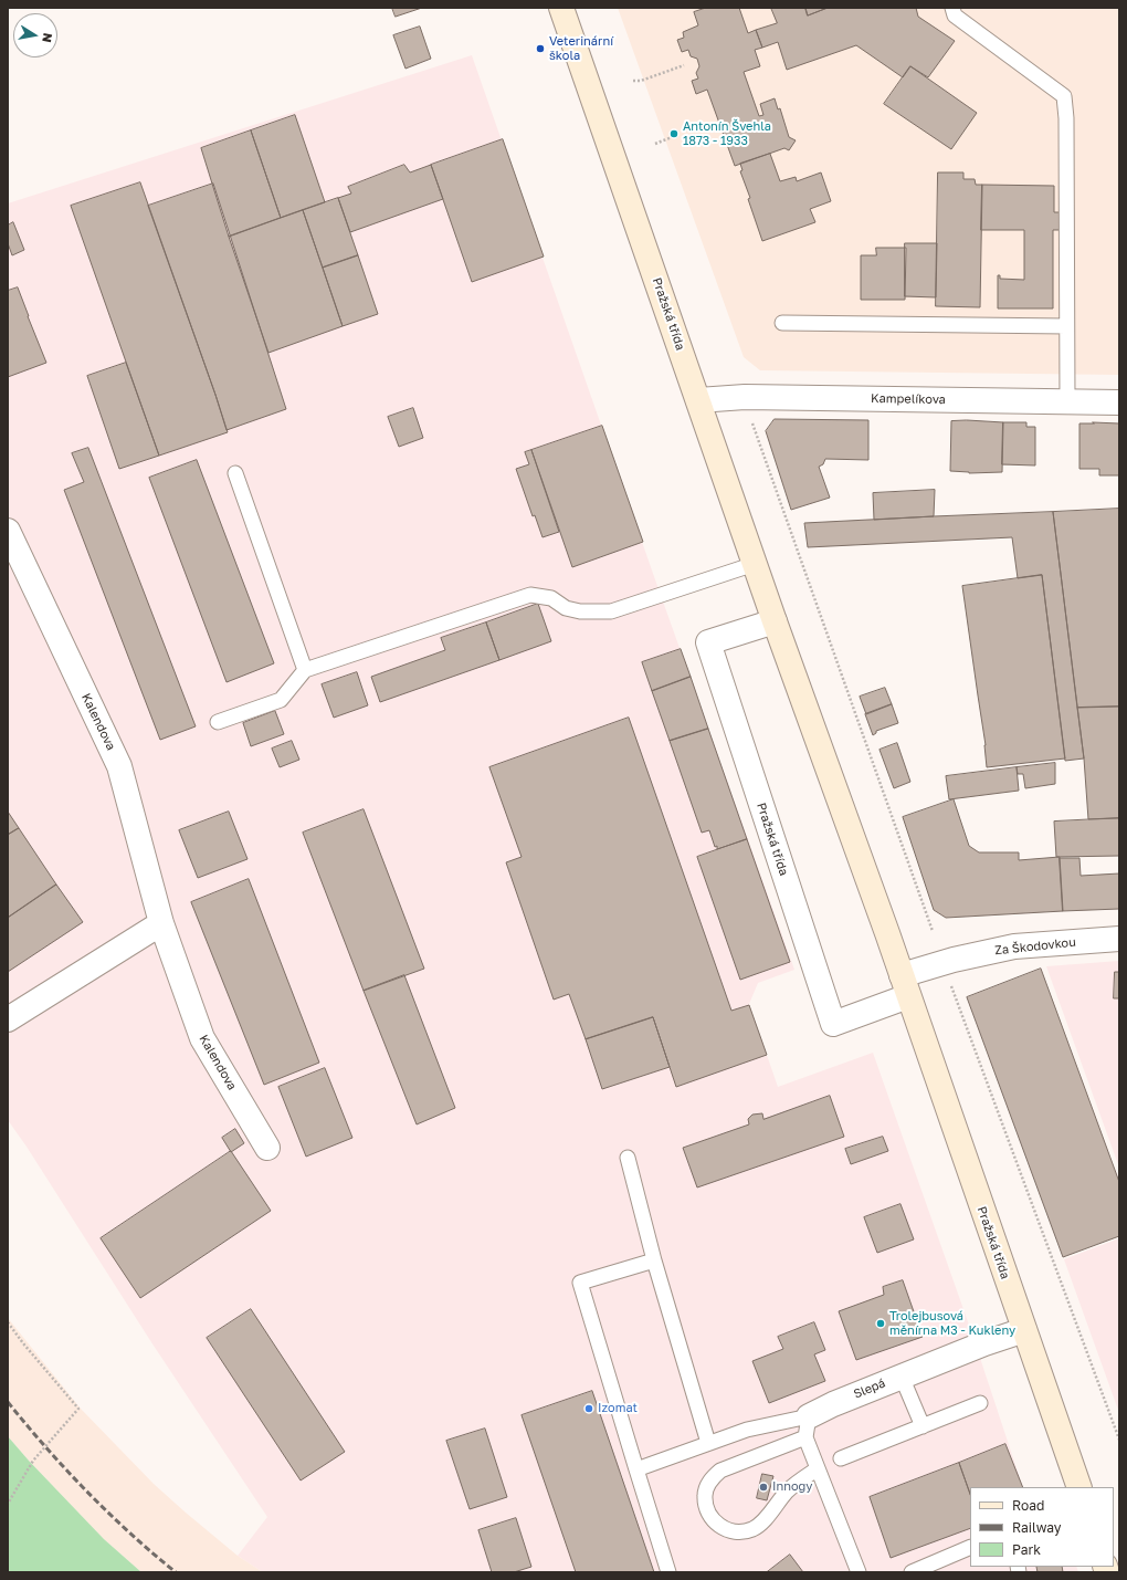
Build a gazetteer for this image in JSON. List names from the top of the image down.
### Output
{
  "streets": {
    "street": [
      "Pražská třída",
      "Kampelíkova",
      "Kalendova",
      "Za Škodovkou",
      "Slepá"
    ]
  },
  "crossings": [
    ["Pražská třída", "Kampelíkova"],
    ["Pražská třída", "Za Škodovkou"],
    ["Pražská třída", "Slepá"]
  ],
  "places": [
    "Veterinární škola",
    "Antonín Švehla 1873 - 1933",
    "Trolejbusová měnírna M3 - Kukleny",
    "Izomat",
    "Innogy"
  ],
  "legend": ["Road", "Railway", "Park"],
  "north": "right"
}
